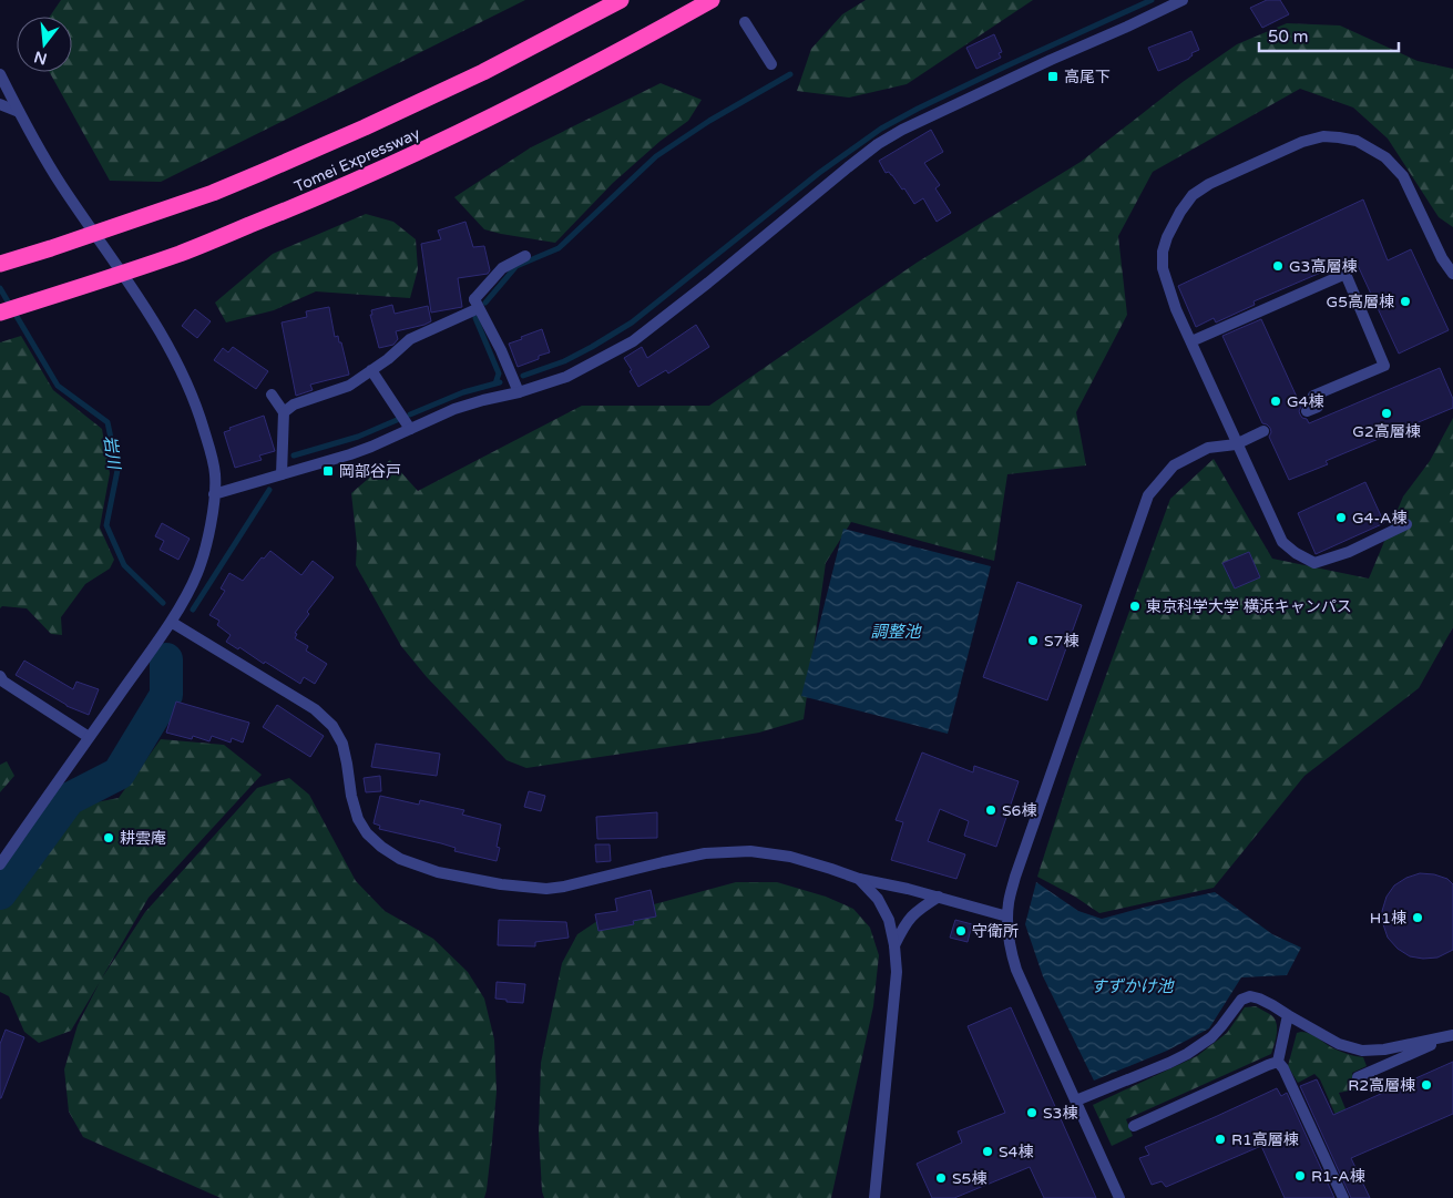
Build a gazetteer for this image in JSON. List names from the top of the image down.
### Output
{
  "streets": {
    "highway": ["Tomei Expressway"]
  },
  "water": ["岩川", "調整池", "すずかけ池"],
  "places": {
    "transit": ["高尾下", "岡部谷戸"],
    "other": [
      "G3高層棟",
      "G5高層棟",
      "G4棟",
      "G2高層棟",
      "G4-A棟",
      "東京科学大学 横浜キャンパス",
      "S7棟",
      "S6棟",
      "耕雲庵",
      "H1棟",
      "守衛所",
      "R2高層棟",
      "S3棟",
      "R1高層棟",
      "S4棟",
      "R1-A棟",
      "S5棟"
    ]
  },
  "scale_bar": "50 m",
  "north": "bottom"
}
